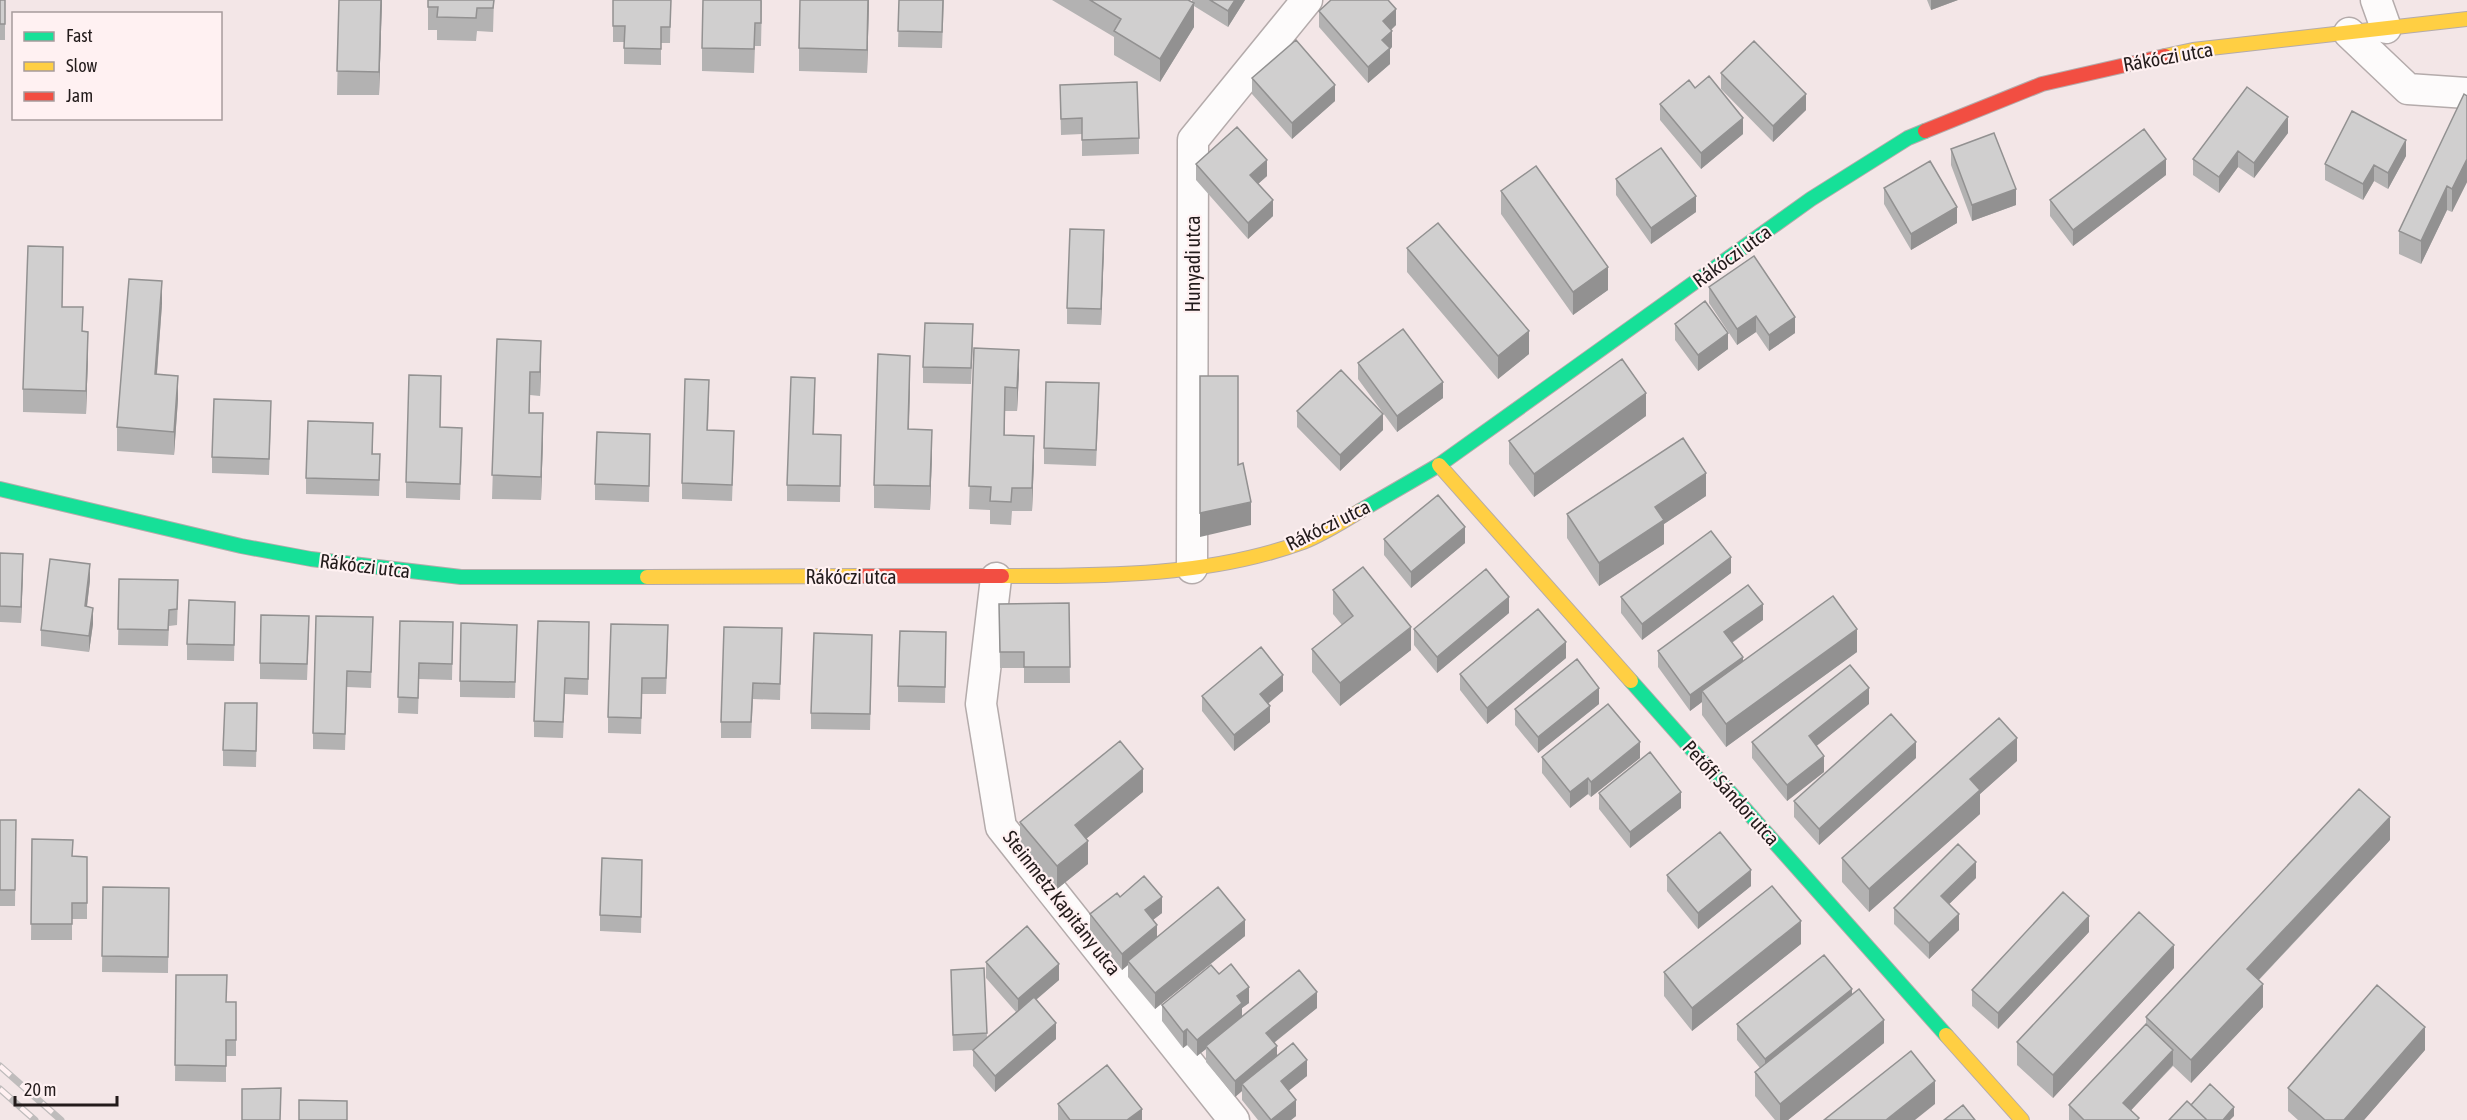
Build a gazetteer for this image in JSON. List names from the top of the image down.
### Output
{
  "streets": {
    "main road": ["Rákóczi utca", "Petőfi Sándor utca"],
    "street": ["Hunyadi utca", "Steinmetz Kapitány utca"]
  },
  "crossings": [
    ["Rákóczi utca", "Hunyadi utca"],
    ["Rákóczi utca", "Petőfi Sándor utca"],
    ["Rákóczi utca", "Steinmetz Kapitány utca"]
  ],
  "legend": ["Fast", "Slow", "Jam"],
  "scale_bar": "20 m"
}
